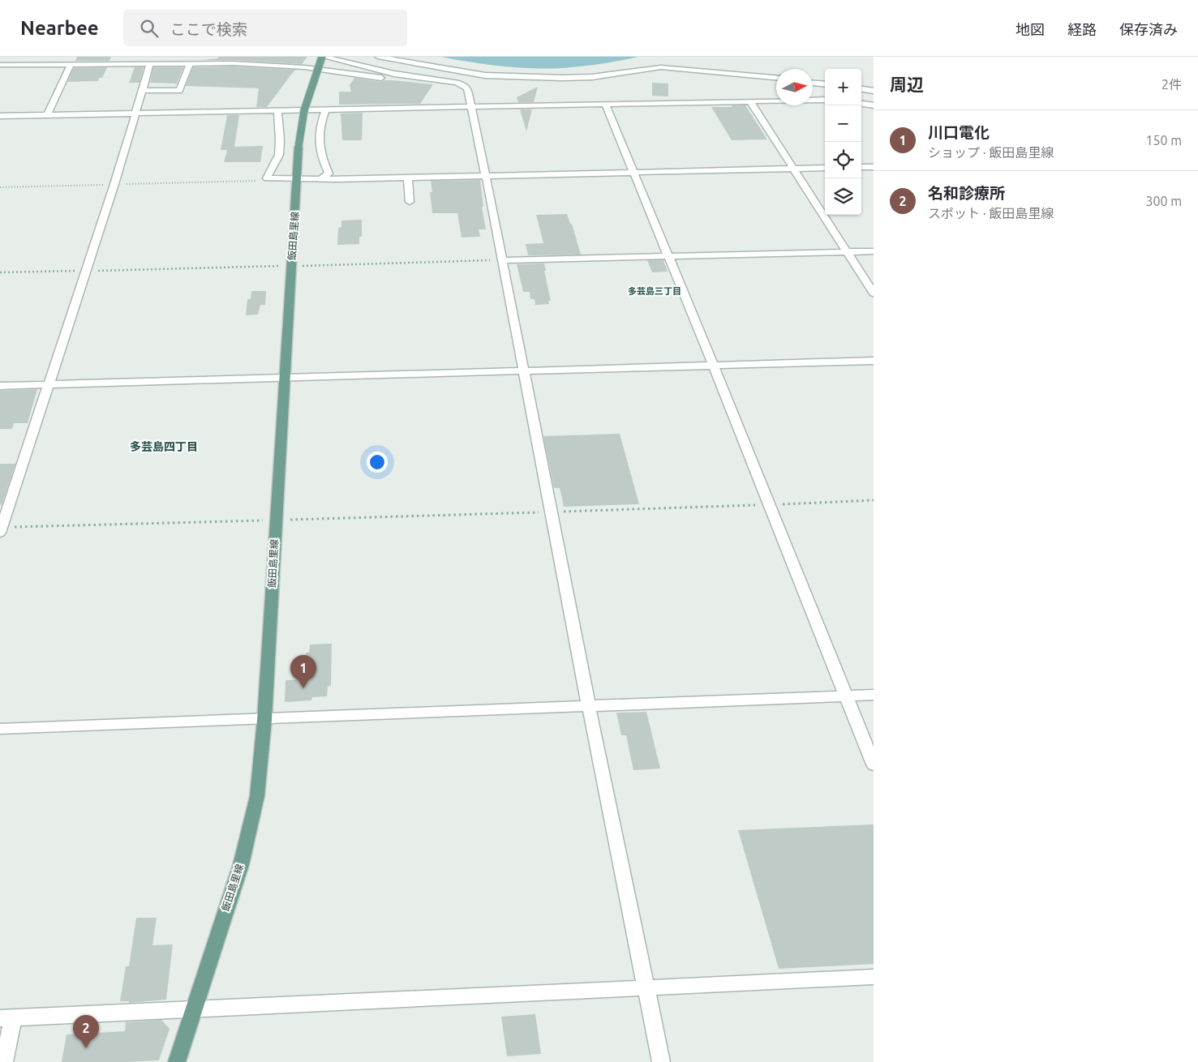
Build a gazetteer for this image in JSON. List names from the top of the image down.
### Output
{
  "streets": {
    "main road": ["飯田島里線"]
  },
  "districts": ["多芸島三丁目", "多芸島四丁目"],
  "north": "right",
  "page": {
    "header": "Nearbee",
    "search": "ここで検索",
    "nav": ["地図", "経路", "保存済み"],
    "heading": ["周辺", "2件"],
    "map_buttons": ["+", "−"],
    "list": [
      {
        "mark": "1",
        "name": "川口電化",
        "note": "ショップ · 飯田島里線",
        "value": "150 m"
      },
      {
        "mark": "2",
        "name": "名和診療所",
        "note": "スポット · 飯田島里線",
        "value": "300 m"
      }
    ],
    "pins": ["1", "2"]
  }
}
